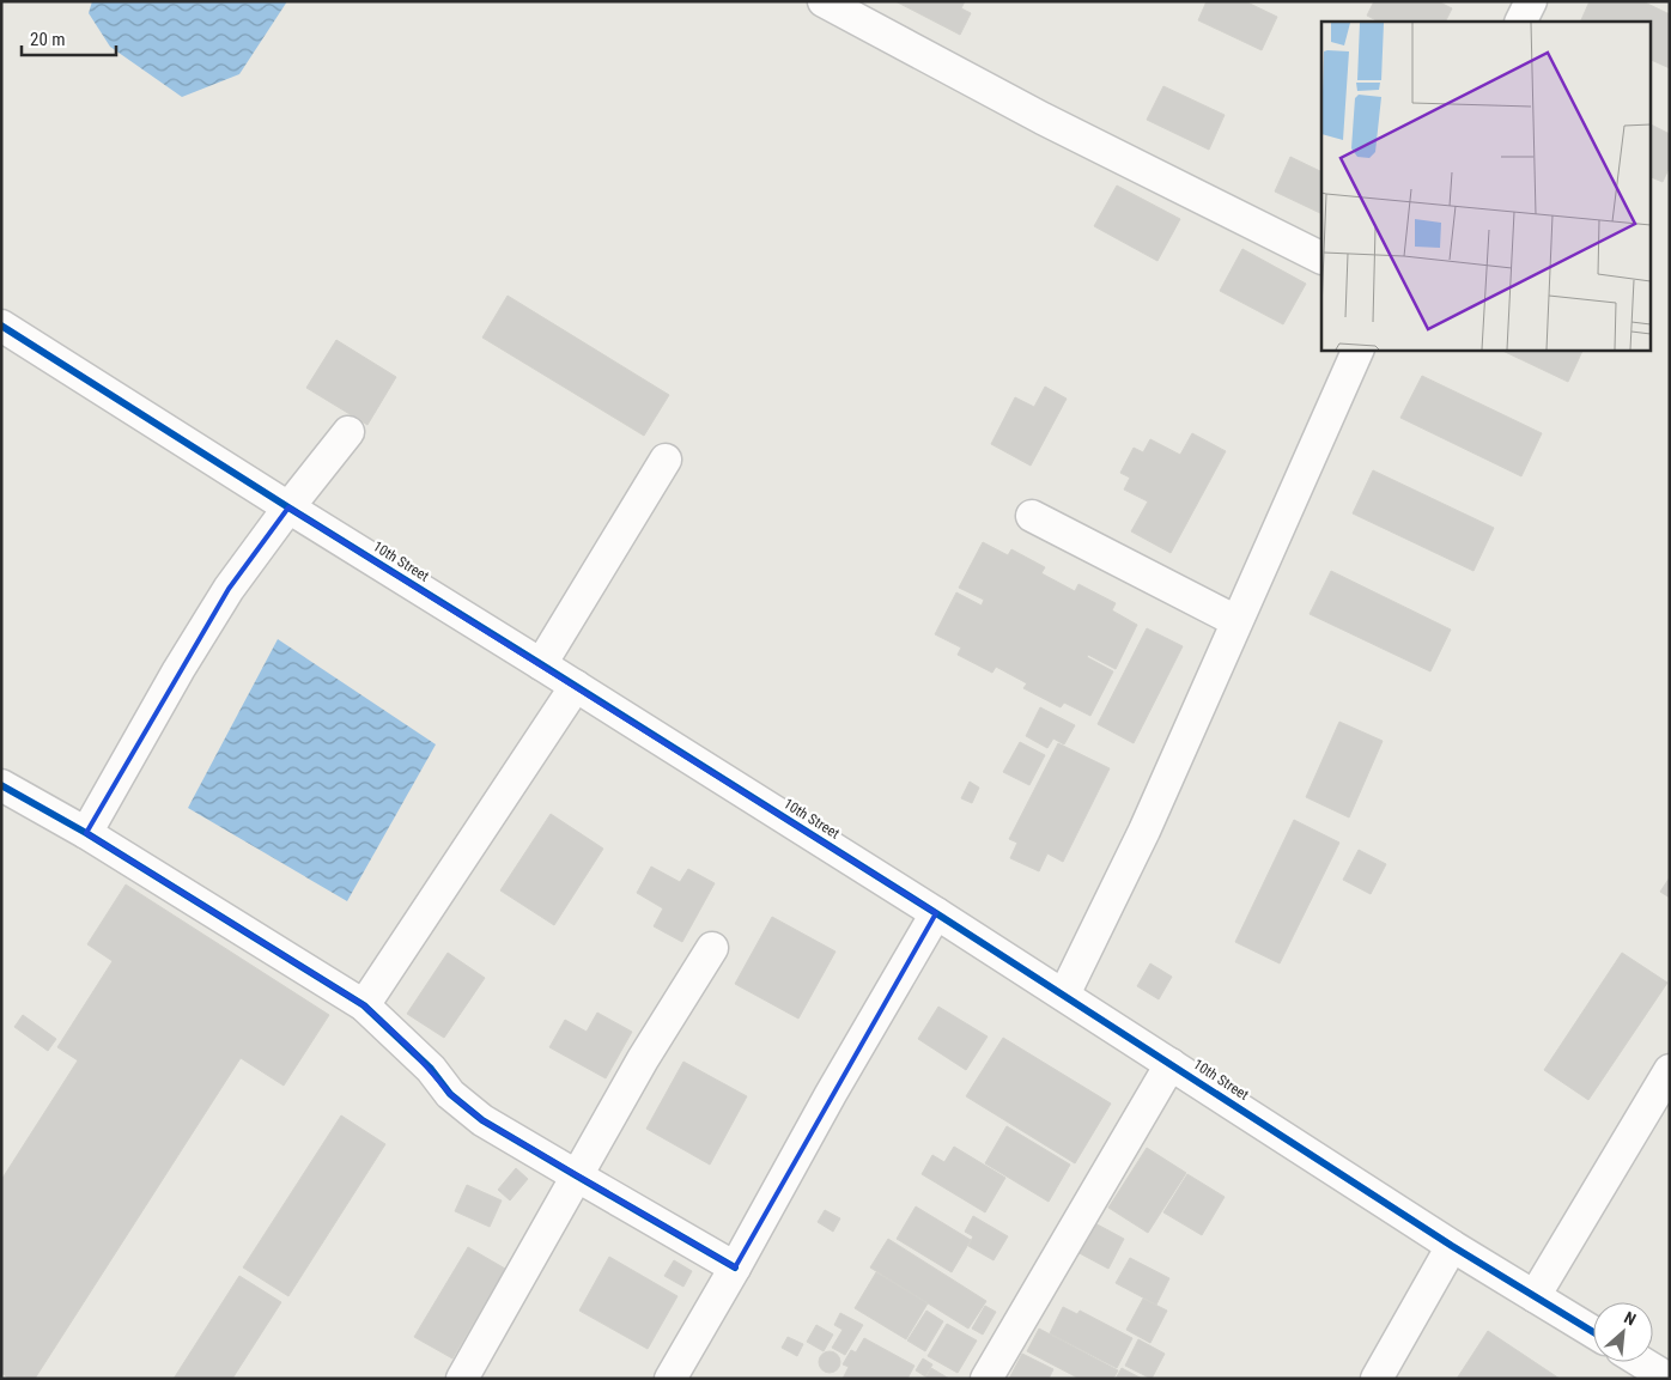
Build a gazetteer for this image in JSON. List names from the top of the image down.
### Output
{
  "streets": {
    "street": ["10th Street"]
  },
  "scale_bar": "20 m",
  "north": "top right"
}
